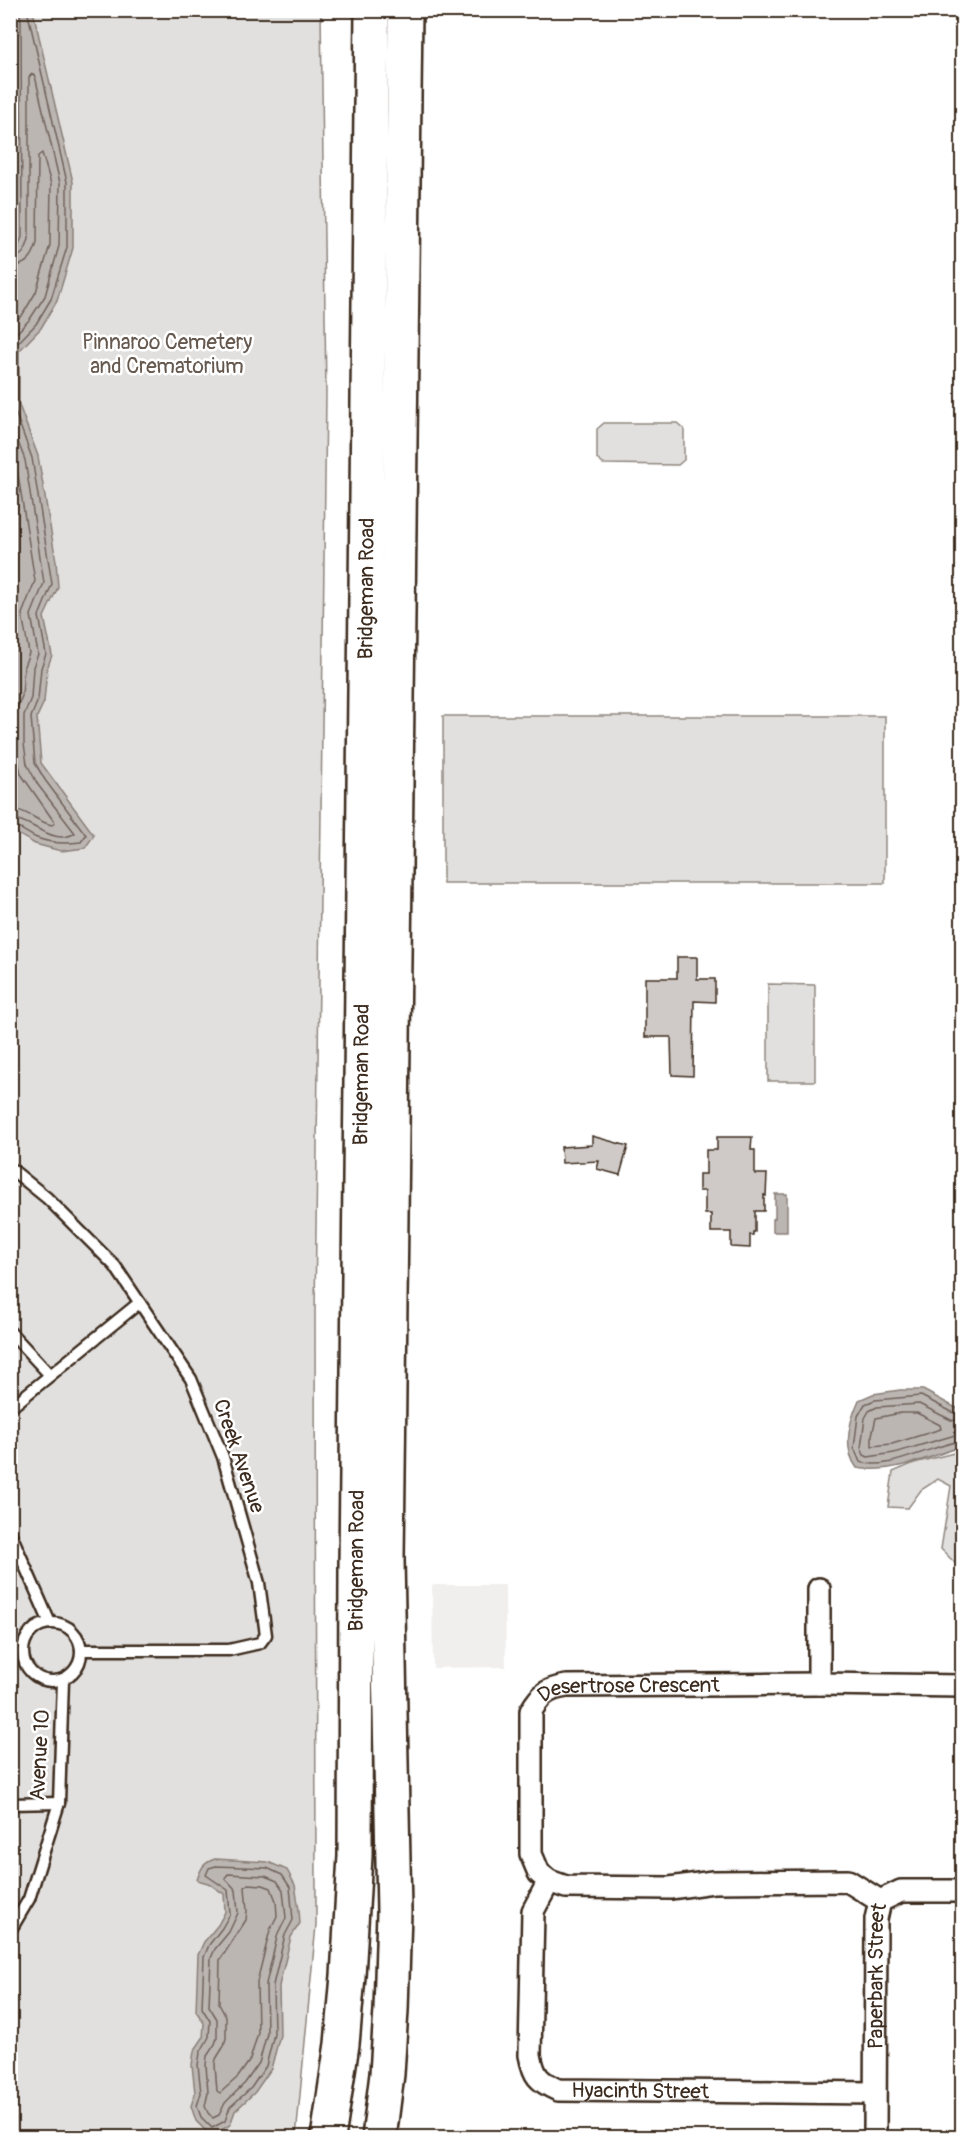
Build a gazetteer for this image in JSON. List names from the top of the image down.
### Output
{
  "streets": {
    "main road": ["Bridgeman Road"],
    "street": ["Desertrose Crescent", "Paperbark Street", "Hyacinth Street"],
    "lane": ["Creek Avenue", "Avenue 10"]
  },
  "crossings": [
    ["Creek Avenue", "Avenue 10"],
    ["Desertrose Crescent", "Hyacinth Street"],
    ["Paperbark Street", "Hyacinth Street"]
  ],
  "parks": ["Pinnaroo Cemetery and Crematorium"]
}
